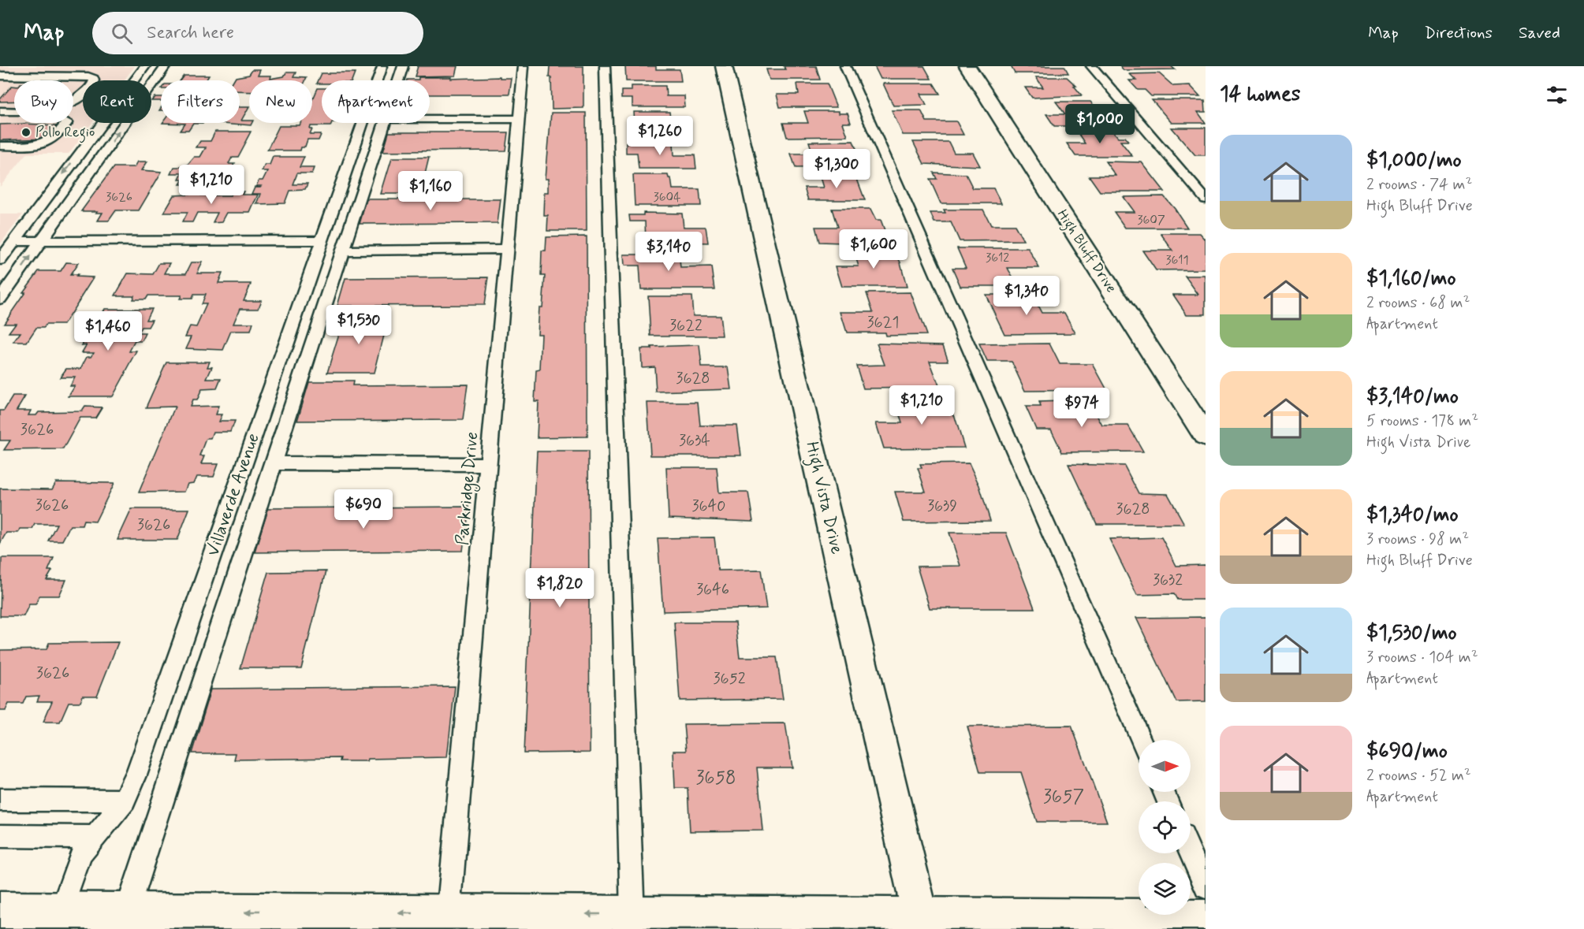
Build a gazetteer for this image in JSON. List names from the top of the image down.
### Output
{
  "streets": {
    "street": ["High Bluff Drive", "High Vista Drive"],
    "lane": ["Parkridge Drive", "Villaverde Avenue"]
  },
  "places": ["Pollo Regio"],
  "house_numbers": [
    "3626",
    "3604",
    "3607",
    "3612",
    "3611",
    "3621",
    "3622",
    "3628",
    "3626",
    "3634",
    "3626",
    "3640",
    "3639",
    "3628",
    "3626",
    "3632",
    "3646",
    "3626",
    "3652",
    "3658",
    "3657"
  ],
  "north": "right",
  "page": {
    "header": "Map",
    "search": "Search here",
    "nav": ["Map", "Directions", "Saved"],
    "heading": "14 homes",
    "chip": [
      "Buy",
      "Rent",
      "Filters",
      "New",
      "Apartment"
    ],
    "price": [
      "$1,000",
      "$1,260",
      "$1,300",
      "$1,210",
      "$1,160",
      "$1,600",
      "$3,140",
      "$1,340",
      "$1,530",
      "$1,460",
      "$1,210",
      "$974",
      "$690",
      "$1,820"
    ],
    "list": [
      {
        "name": "$1,000/mo",
        "note": "2 rooms · 74 m² · High Bluff Drive"
      },
      {
        "name": "$1,160/mo",
        "note": "2 rooms · 68 m² · Apartment"
      },
      {
        "name": "$3,140/mo",
        "note": "5 rooms · 178 m² · High Vista Drive"
      },
      {
        "name": "$1,340/mo",
        "note": "3 rooms · 98 m² · High Bluff Drive"
      },
      {
        "name": "$1,530/mo",
        "note": "3 rooms · 104 m² · Apartment"
      },
      {
        "name": "$690/mo",
        "note": "2 rooms · 52 m² · Apartment"
      }
    ]
  }
}
